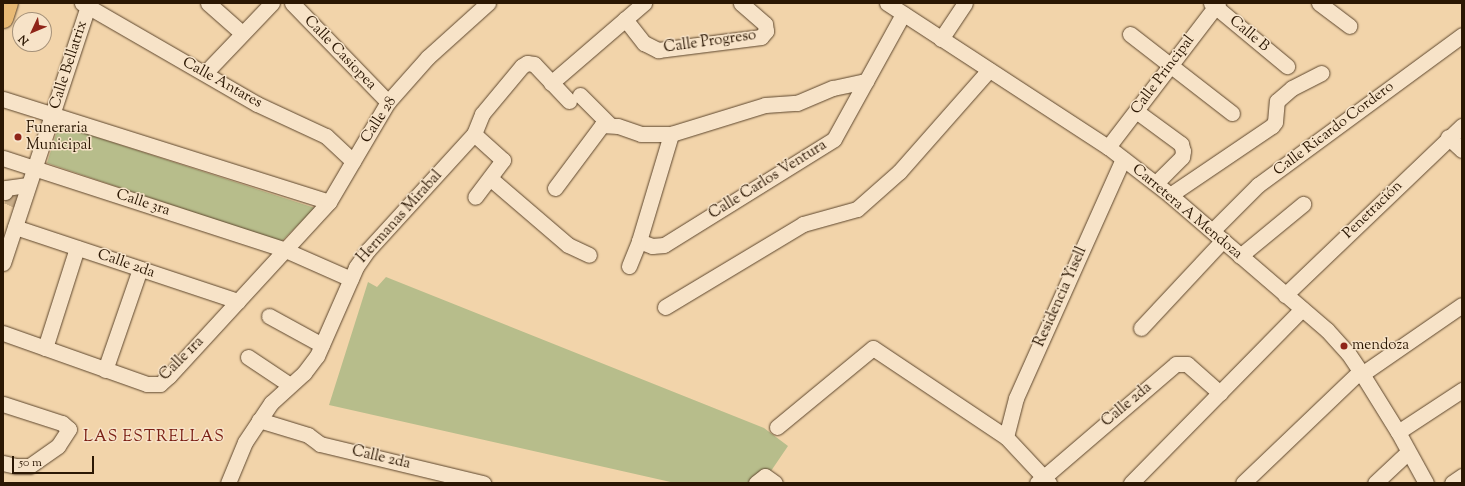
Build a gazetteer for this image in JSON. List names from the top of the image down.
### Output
{
  "streets": {
    "street": [
      "Calle B",
      "Calle Progreso",
      "Calle Casiopea",
      "Calle Bellatrix",
      "Calle Principal",
      "Calle Antares",
      "Calle 28",
      "Calle Ricardo Cordero",
      "Calle Carlos Ventura",
      "Calle 3ra",
      "Penetración",
      "Carretera A Mendoza",
      "Hermanas Mirabal",
      "Calle 2da",
      "Residencia Yisell",
      "Calle 1ra"
    ]
  },
  "crossings": [
    ["Calle B", "Calle Principal"],
    ["Calle Casiopea", "Calle 28"],
    ["Calle Bellatrix", "Calle Antares"],
    ["Calle Bellatrix", "Calle 3ra"],
    ["Calle Bellatrix", "Calle 2da"],
    ["Calle Principal", "Carretera A Mendoza"],
    ["Calle Antares", "Calle 28"],
    ["Calle 28", "Calle 3ra"],
    ["Calle 28", "Calle 1ra"],
    ["Calle Ricardo Cordero", "Carretera A Mendoza"],
    ["Calle Carlos Ventura", "Carretera A Mendoza"],
    ["Calle 3ra", "Hermanas Mirabal"],
    ["Calle 3ra", "Calle 1ra"],
    ["Penetración", "Carretera A Mendoza"],
    ["Carretera A Mendoza", "Residencia Yisell"],
    ["Hermanas Mirabal", "Calle 2da"],
    ["Calle 2da", "Calle 1ra"]
  ],
  "districts": ["LAS ESTRELLAS"],
  "places": ["Funeraria Municipal", "mendoza"],
  "scale_bar": "50 m",
  "north": "bottom left"
}
